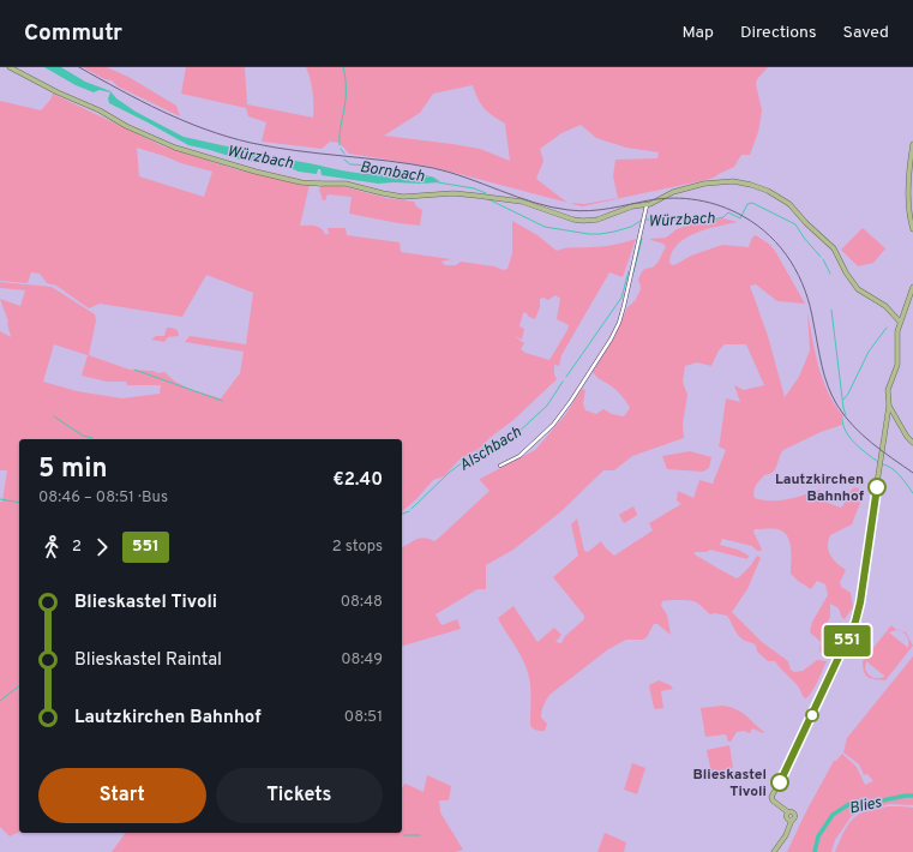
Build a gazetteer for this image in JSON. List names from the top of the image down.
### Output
{
  "water": [
    "Würzbach",
    "Bornbach",
    "Alschbach",
    "Blies"
  ],
  "places": ["Lautzkirchen Bahnhof", "Blieskastel Tivoli"],
  "lines": ["bus line 551"],
  "page": {
    "header": "Commutr",
    "nav": ["Map", "Directions", "Saved"],
    "on_map": "551",
    "heading": ["5 min", "08:46 – 08:51 · Bus", "€2.40"],
    "legs": ["2", "551", "2 stops"],
    "list": [
      {
        "name": "Blieskastel Tivoli",
        "value": "08:48"
      },
      {
        "name": "Blieskastel Raintal",
        "value": "08:49"
      },
      {
        "name": "Lautzkirchen Bahnhof",
        "value": "08:51"
      }
    ],
    "buttons": ["Start", "Tickets"]
  }
}
